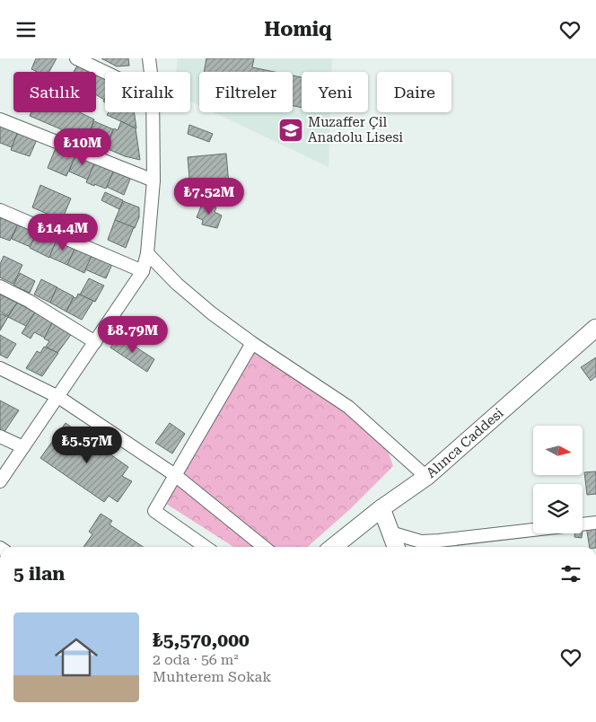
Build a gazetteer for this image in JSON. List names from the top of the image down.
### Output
{
  "streets": {
    "street": ["Alınca Caddesi"]
  },
  "places": {
    "school or university": ["Muzaffer Çil Anadolu Lisesi"]
  },
  "north": "right",
  "page": {
    "header": "Homiq",
    "chip": [
      "Satılık",
      "Kiralık",
      "Filtreler",
      "Yeni",
      "Daire"
    ],
    "price": [
      "₺10M",
      "₺7.52M",
      "₺14.4M",
      "₺8.79M",
      "₺5.57M"
    ],
    "heading": "5 ilan",
    "list": [
      {
        "name": "₺5,570,000",
        "note": "2 oda · 56 m² · Muhterem Sokak"
      }
    ]
  }
}
